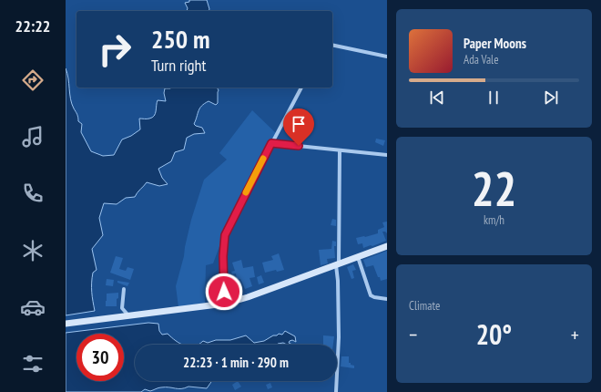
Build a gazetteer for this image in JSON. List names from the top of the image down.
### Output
{
  "page": {
    "tabs": "22:22",
    "turn": ["250 m", "Turn right"],
    "song": ["Paper Moons", "Ada Vale"],
    "tile": [
      ["22", "km/h"],
      "Climate"
    ],
    "heat": ["−", "20°", "+"],
    "limit": "30",
    "trip": "22:23 · 1 min · 290 m"
  }
}
